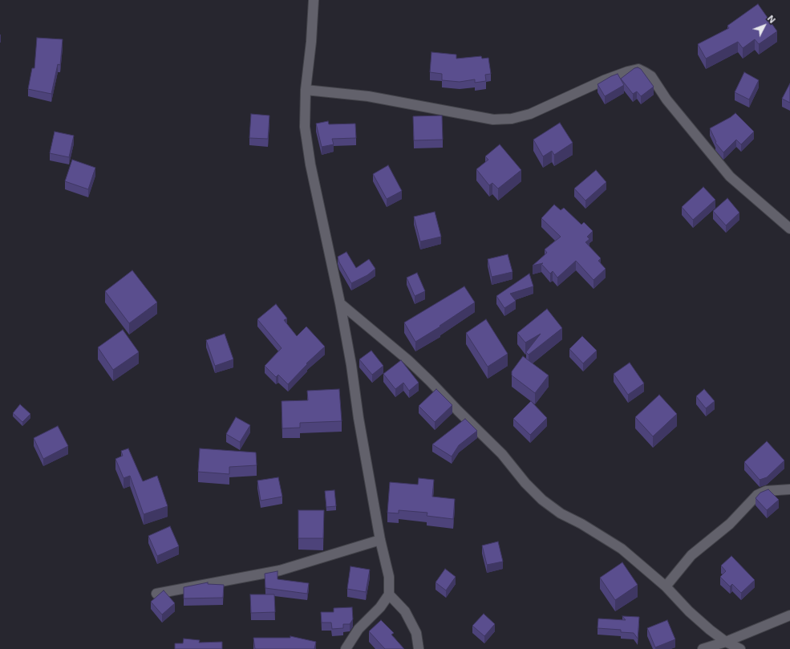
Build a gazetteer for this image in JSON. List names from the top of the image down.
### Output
{
  "north": "top right"
}
